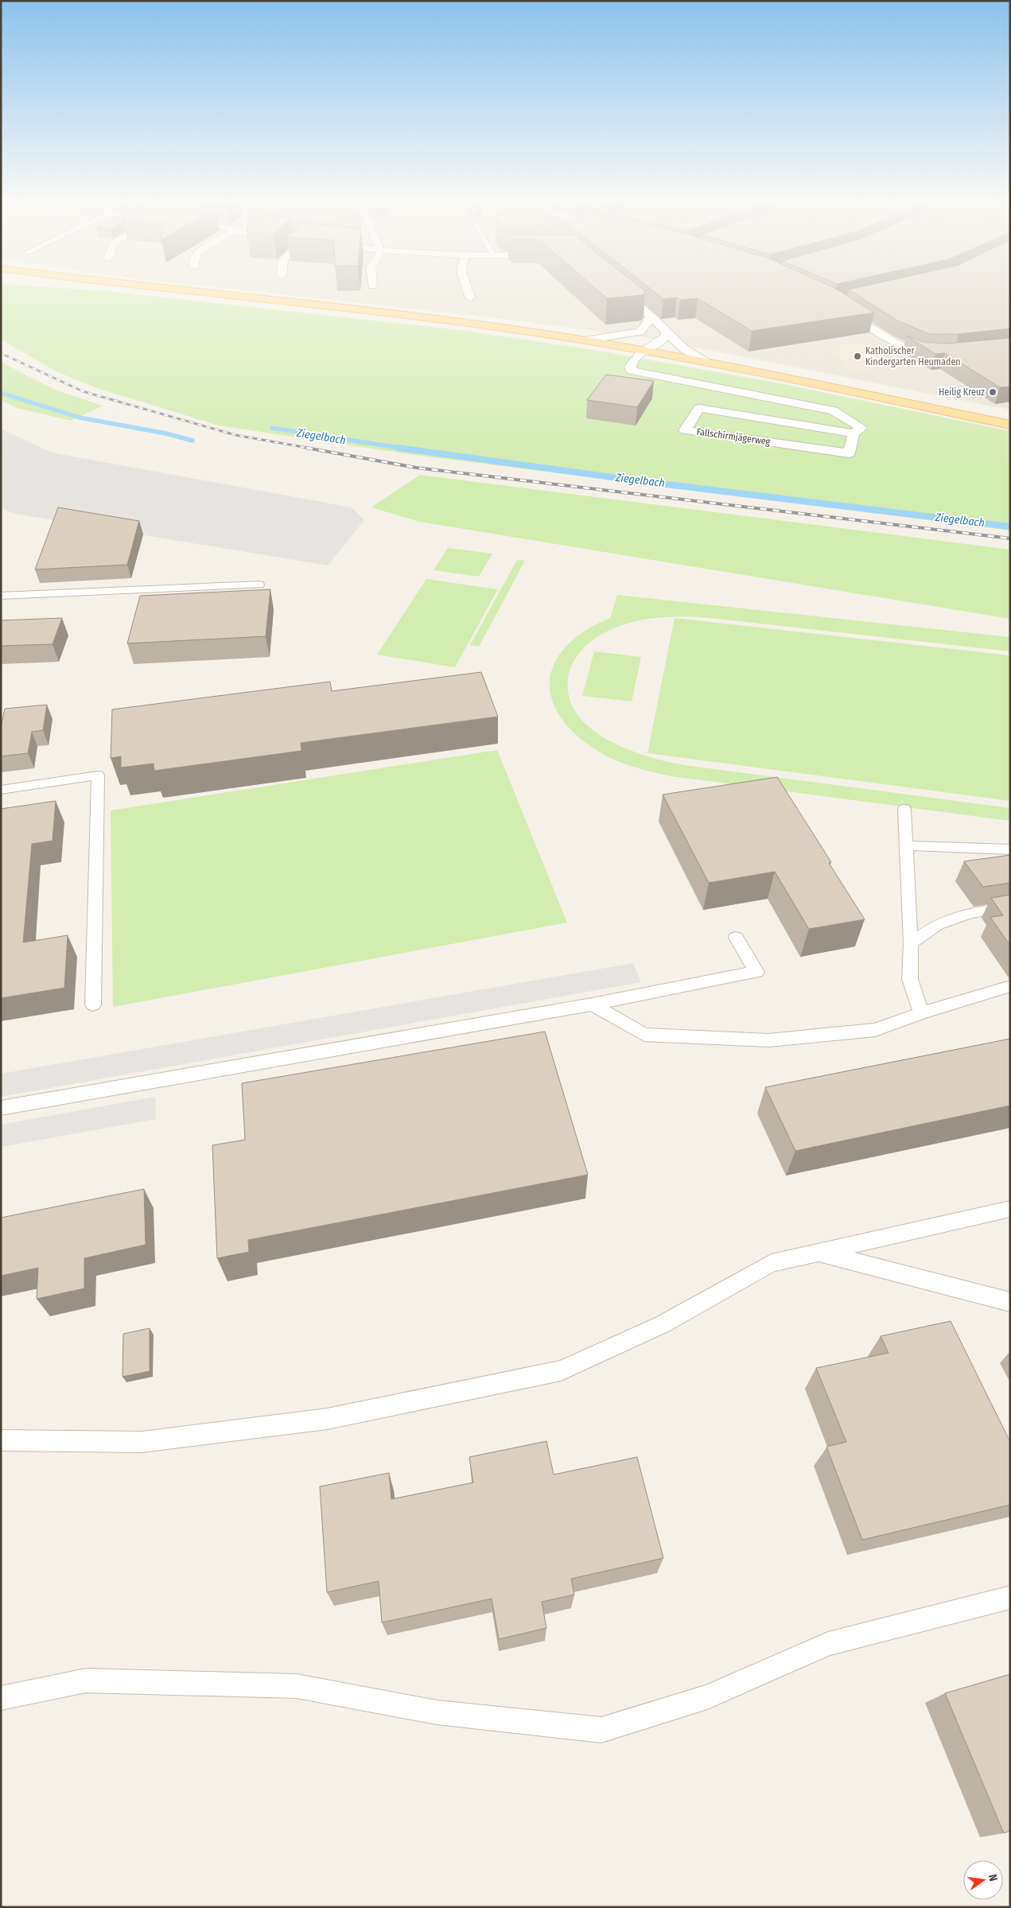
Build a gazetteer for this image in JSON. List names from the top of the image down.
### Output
{
  "streets": {
    "street": ["Fallschirmjägerweg"]
  },
  "water": ["Ziegelbach"],
  "places": ["Katholischer Kindergarten Heumaden", "Heilig Kreuz"],
  "north": "right"
}
